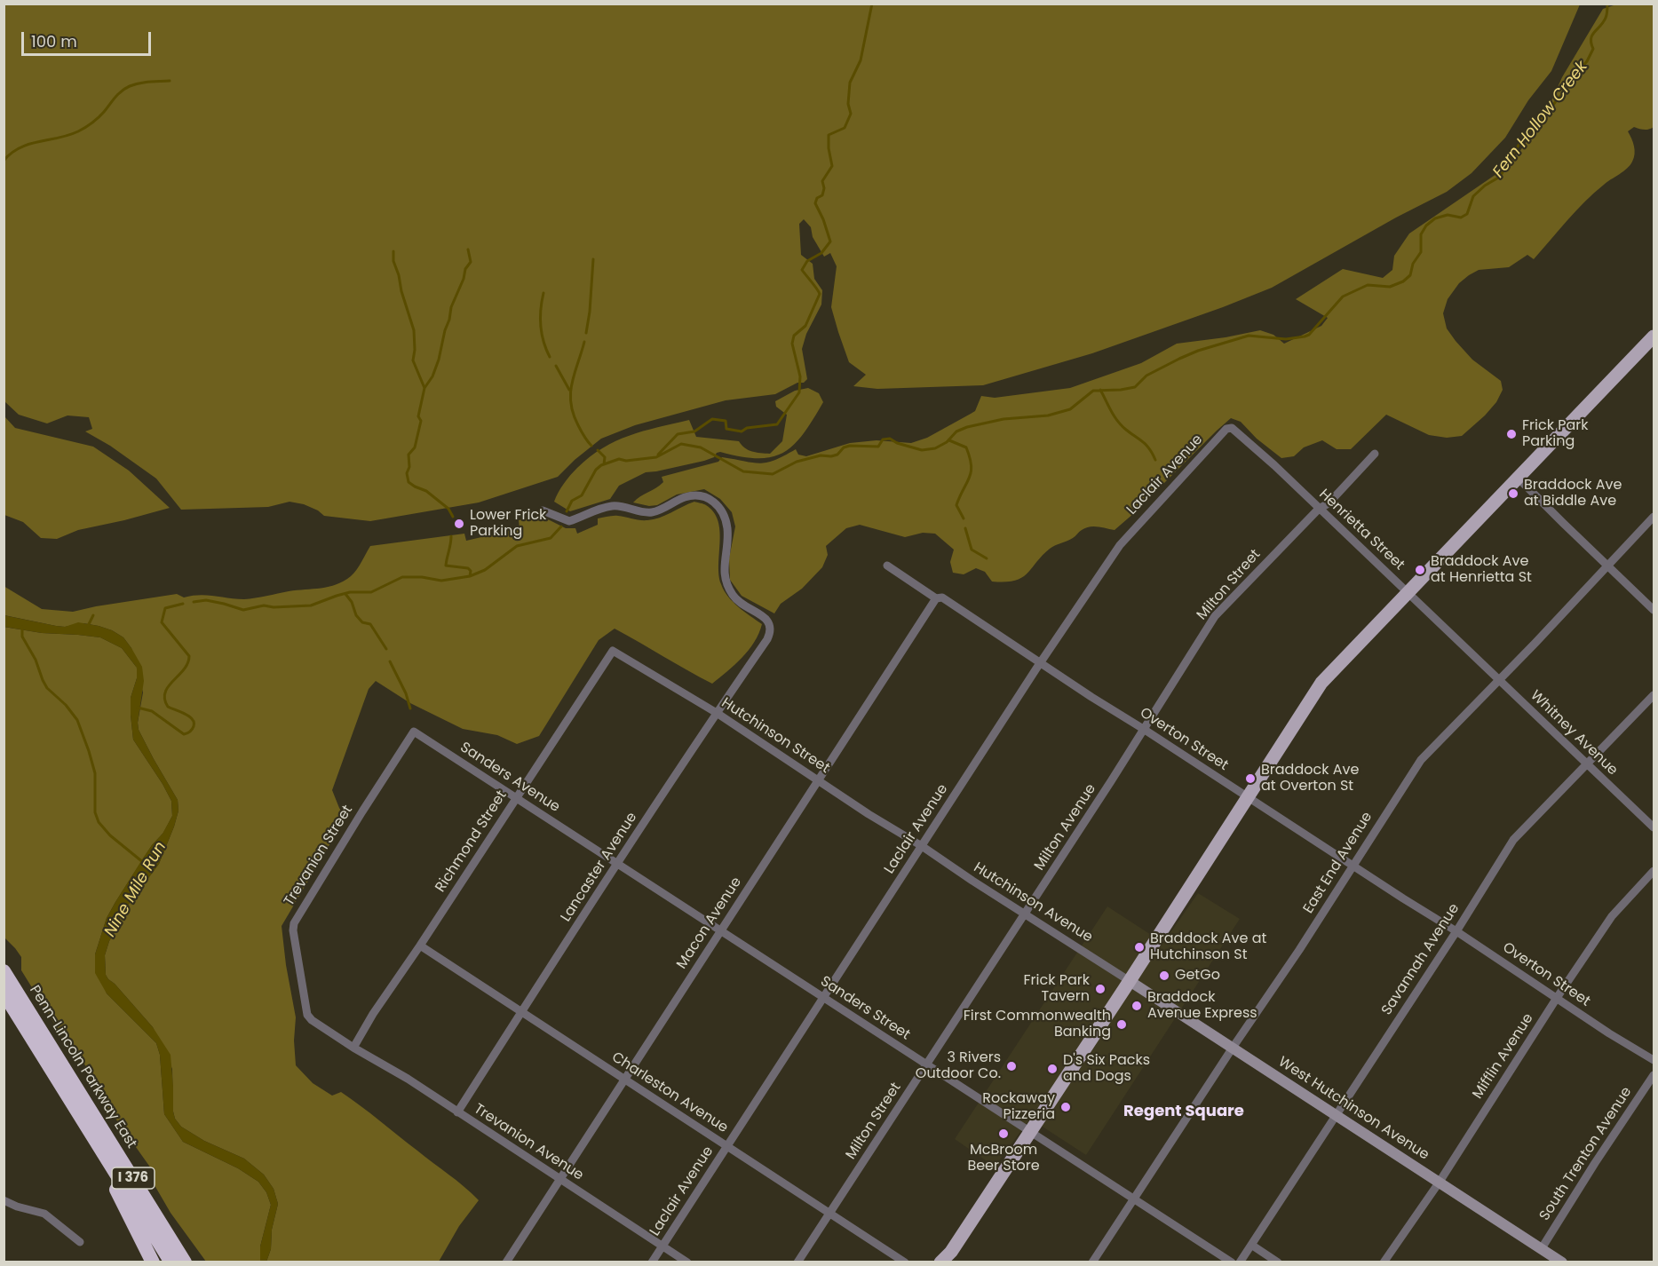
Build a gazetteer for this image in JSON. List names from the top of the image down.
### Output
{
  "streets": {
    "highway": ["Penn-Lincoln Parkway East", "I 376"],
    "street": [
      "Laclair Avenue",
      "Henrietta Street",
      "Milton Street",
      "Whitney Avenue",
      "Hutchinson Street",
      "Overton Street",
      "Sanders Avenue",
      "Milton Avenue",
      "Richmond Street",
      "Trevanion Street",
      "East End Avenue",
      "Lancaster Avenue",
      "Hutchinson Avenue",
      "Macon Avenue",
      "Savannah Avenue",
      "Sanders Street",
      "Mifflin Avenue",
      "Charleston Avenue",
      "West Hutchinson Avenue",
      "Trevanion Avenue",
      "South Trenton Avenue"
    ]
  },
  "crossings": [
    ["Laclair Avenue", "Henrietta Street"],
    ["Laclair Avenue", "Hutchinson Street"],
    ["Laclair Avenue", "Overton Street"],
    ["Laclair Avenue", "Hutchinson Avenue"],
    ["Laclair Avenue", "Sanders Street"],
    ["Laclair Avenue", "Charleston Avenue"],
    ["Laclair Avenue", "Trevanion Avenue"],
    ["Henrietta Street", "Milton Street"],
    ["Henrietta Street", "Whitney Avenue"],
    ["Milton Street", "Overton Street"],
    ["Milton Street", "Milton Avenue"],
    ["Milton Street", "Hutchinson Avenue"],
    ["Milton Street", "Sanders Street"],
    ["Milton Street", "Charleston Avenue"],
    ["Whitney Avenue", "East End Avenue"],
    ["Whitney Avenue", "Savannah Avenue"],
    ["Hutchinson Street", "Richmond Street"],
    ["Hutchinson Street", "Lancaster Avenue"],
    ["Hutchinson Street", "Hutchinson Avenue"],
    ["Hutchinson Street", "Macon Avenue"],
    ["Overton Street", "East End Avenue"],
    ["Overton Street", "Macon Avenue"],
    ["Overton Street", "Savannah Avenue"],
    ["Overton Street", "Mifflin Avenue"],
    ["Sanders Avenue", "Richmond Street"],
    ["Sanders Avenue", "Trevanion Street"],
    ["Sanders Avenue", "Lancaster Avenue"],
    ["Sanders Avenue", "Sanders Street"],
    ["Milton Avenue", "Hutchinson Avenue"],
    ["Richmond Street", "Trevanion Street"],
    ["Richmond Street", "Charleston Avenue"],
    ["Richmond Street", "Trevanion Avenue"],
    ["Trevanion Street", "Trevanion Avenue"],
    ["East End Avenue", "Sanders Street"],
    ["East End Avenue", "West Hutchinson Avenue"],
    ["Lancaster Avenue", "Sanders Street"],
    ["Lancaster Avenue", "Charleston Avenue"],
    ["Lancaster Avenue", "Trevanion Avenue"],
    ["Hutchinson Avenue", "West Hutchinson Avenue"],
    ["Macon Avenue", "Sanders Street"],
    ["Macon Avenue", "Charleston Avenue"],
    ["Macon Avenue", "Trevanion Avenue"],
    ["Savannah Avenue", "West Hutchinson Avenue"],
    ["Mifflin Avenue", "West Hutchinson Avenue"],
    ["West Hutchinson Avenue", "South Trenton Avenue"]
  ],
  "districts": ["Regent Square"],
  "water": ["Fern Hollow Creek", "Nine Mile Run"],
  "places": [
    "Frick Park Parking",
    "Braddock Ave at Biddle Ave",
    "Lower Frick Parking",
    "Braddock Ave at Henrietta St",
    "Braddock Ave at Overton St",
    "Braddock Ave at Hutchinson St",
    "GetGo",
    "Frick Park Tavern",
    "Braddock Avenue Express",
    "First Commonwealth Banking",
    "3 Rivers Outdoor Co.",
    "D's Six Packs and Dogs",
    "Rockaway Pizzeria",
    "McBroom Beer Store"
  ],
  "scale_bar": "100 m"
}
